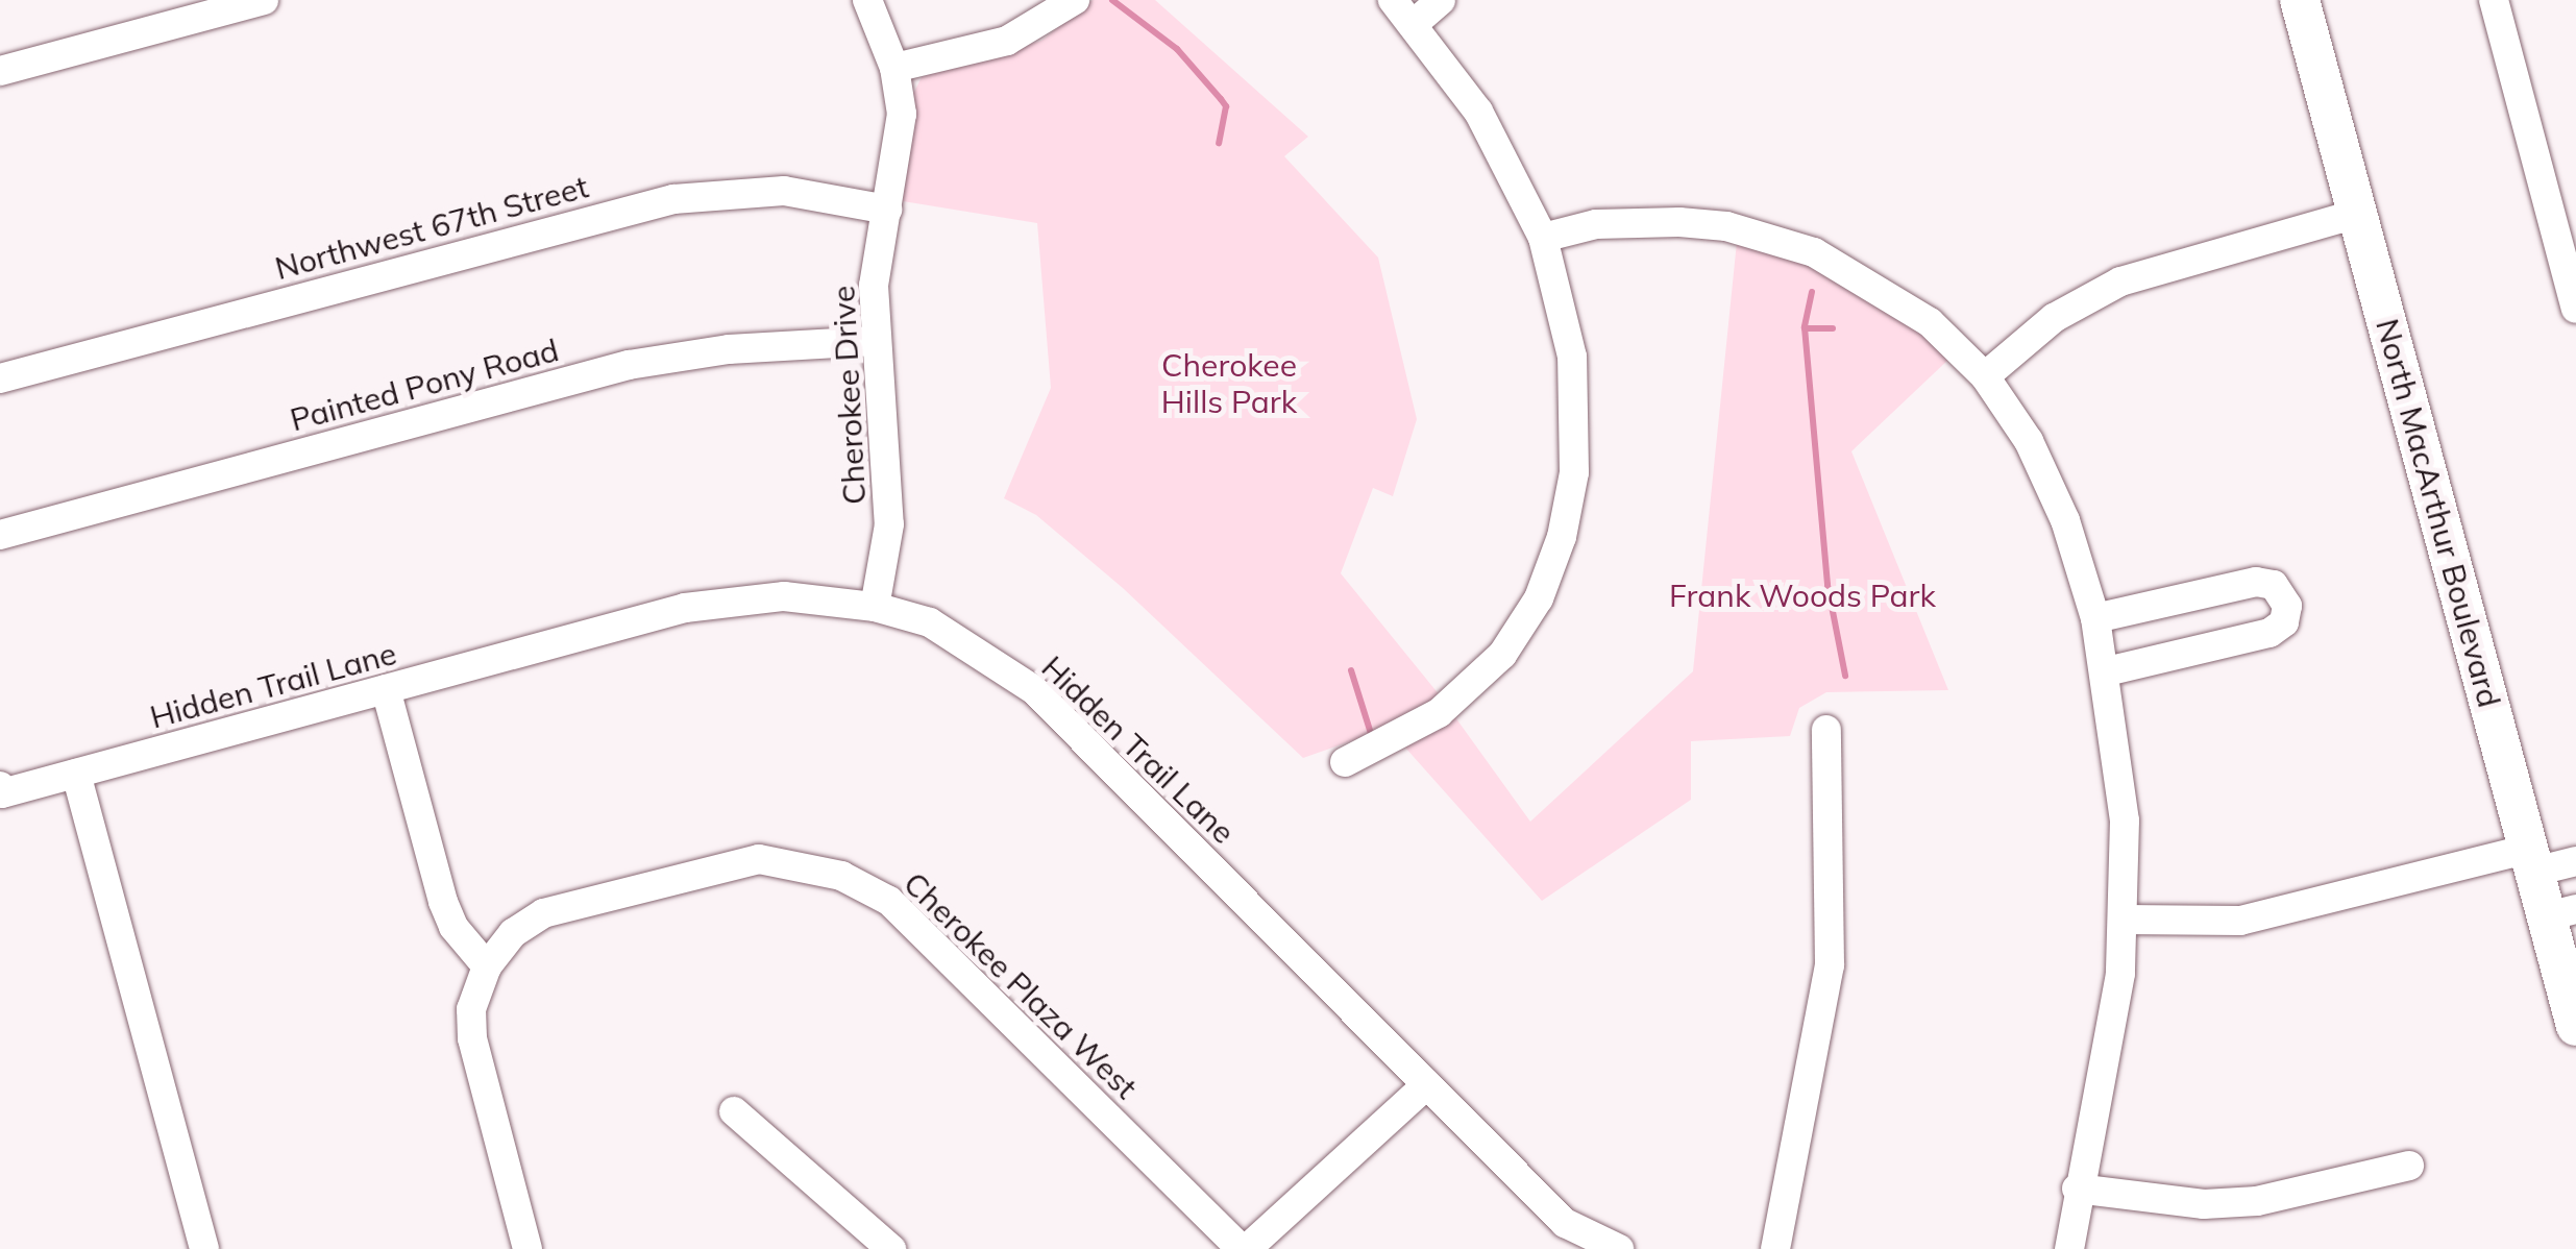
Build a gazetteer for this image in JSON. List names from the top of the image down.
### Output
{
  "streets": {
    "main road": ["North MacArthur Boulevard"],
    "street": [
      "Northwest 67th Street",
      "Painted Pony Road",
      "Cherokee Drive",
      "Hidden Trail Lane",
      "Cherokee Plaza West"
    ]
  },
  "crossings": [
    ["Northwest 67th Street", "Cherokee Drive"],
    ["Painted Pony Road", "Cherokee Drive"],
    ["Cherokee Drive", "Hidden Trail Lane"]
  ],
  "parks": ["Cherokee Hills Park", "Frank Woods Park"]
}
